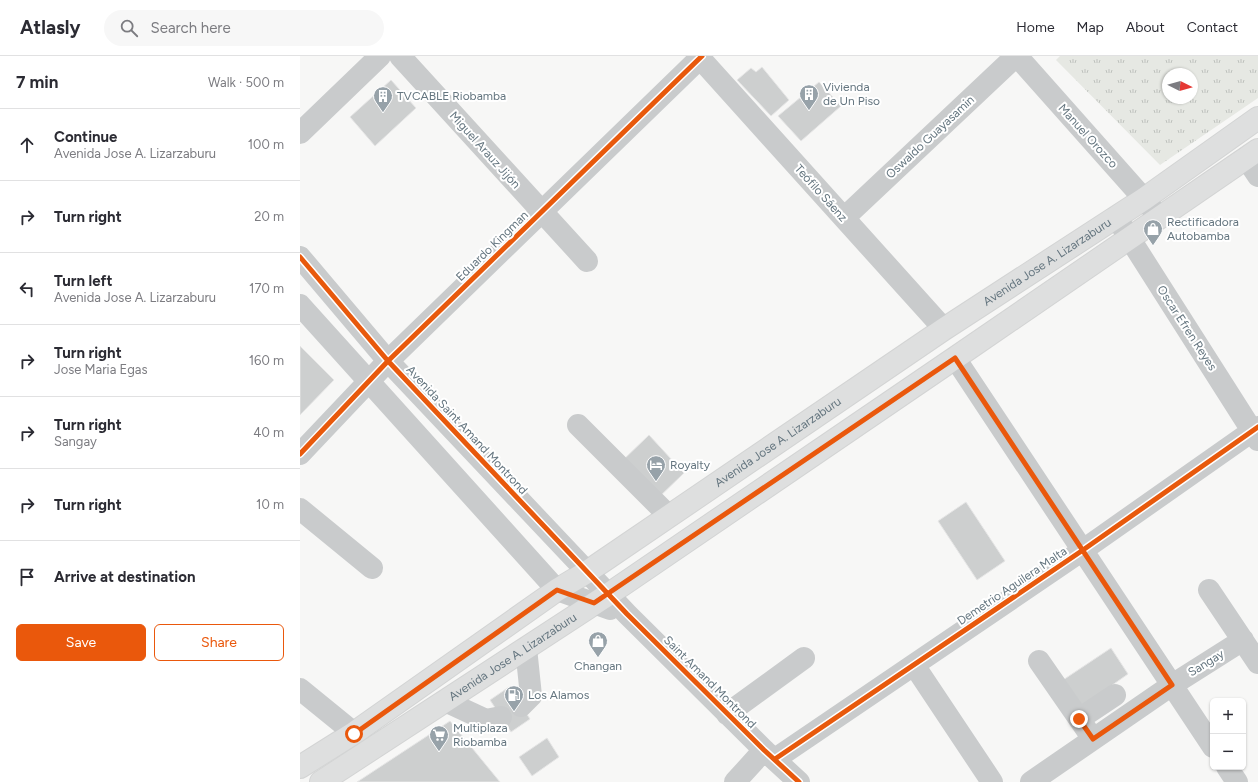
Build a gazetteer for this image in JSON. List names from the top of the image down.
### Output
{
  "streets": {
    "main road": ["Avenida Jose A. Lizarzaburu"],
    "street": [
      "Manuel Orozco",
      "Oswaldo Guayasamin",
      "Miguel Arauz Jijón",
      "Teófilo Sáenz",
      "Eduardo Kingman",
      "Oscar Efren Reyes",
      "Avenida Saint Amand Montrond",
      "Demetrio Aguilera Malta",
      "Sangay",
      "Saint Amand Montrond"
    ]
  },
  "crossings": [
    ["Manuel Orozco", "Oswaldo Guayasamin"],
    ["Manuel Orozco", "Avenida Jose A. Lizarzaburu"],
    ["Oswaldo Guayasamin", "Teófilo Sáenz"],
    ["Miguel Arauz Jijón", "Eduardo Kingman"],
    ["Teófilo Sáenz", "Eduardo Kingman"],
    ["Teófilo Sáenz", "Avenida Jose A. Lizarzaburu"],
    ["Eduardo Kingman", "Avenida Saint Amand Montrond"],
    ["Avenida Jose A. Lizarzaburu", "Oscar Efren Reyes"],
    ["Avenida Jose A. Lizarzaburu", "Avenida Saint Amand Montrond"],
    ["Avenida Jose A. Lizarzaburu", "Saint Amand Montrond"],
    ["Oscar Efren Reyes", "Demetrio Aguilera Malta"],
    ["Avenida Saint Amand Montrond", "Saint Amand Montrond"],
    ["Demetrio Aguilera Malta", "Saint Amand Montrond"]
  ],
  "places": {
    "building": ["Vivienda de Un Piso", "TVCABLE Riobamba"],
    "shop": ["Rectificadora Autobamba", "Changan"],
    "hotel": ["Royalty"],
    "fuel station": ["Los Alamos"],
    "supermarket": ["Multiplaza Riobamba"]
  },
  "north": "right",
  "page": {
    "header": "Atlasly",
    "search": "Search here",
    "nav": [
      "Home",
      "Map",
      "About",
      "Contact"
    ],
    "heading": ["7 min", "Walk · 500 m"],
    "list": [
      ["Continue", "Avenida Jose A. Lizarzaburu", "100 m"],
      ["Turn right", "20 m"],
      ["Turn left", "Avenida Jose A. Lizarzaburu", "170 m"],
      ["Turn right", "Jose Maria Egas", "160 m"],
      ["Turn right", "Sangay", "40 m"],
      ["Turn right", "10 m"],
      "Arrive at destination"
    ],
    "buttons": ["Save", "Share"],
    "map_buttons": ["+", "−"]
  }
}
